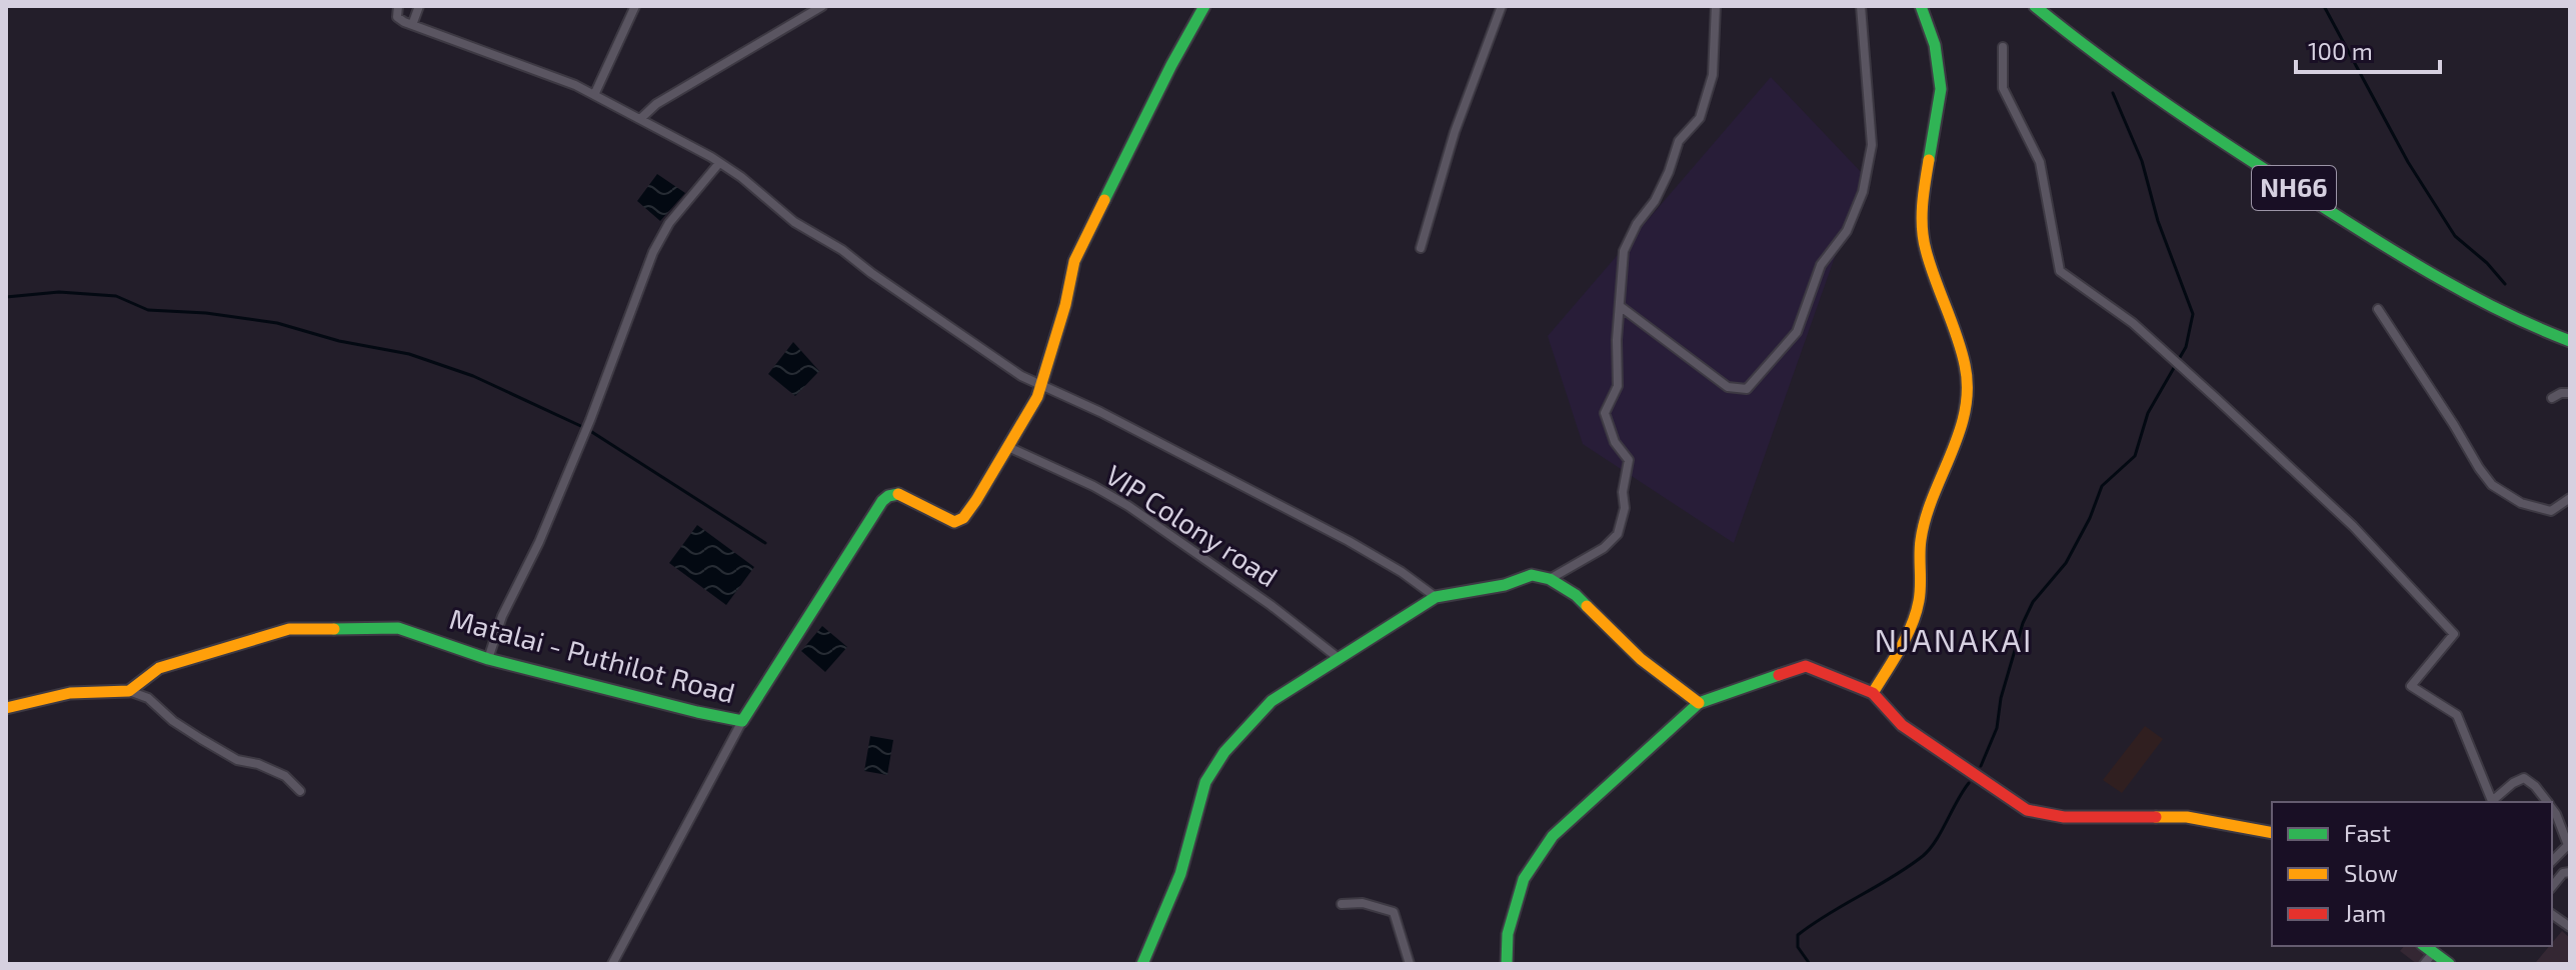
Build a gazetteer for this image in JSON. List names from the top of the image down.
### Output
{
  "streets": {
    "main road": ["NH66", "Matalai - Puthilot Road"],
    "street": ["VIP Colony road"]
  },
  "crossings": [
    ["VIP Colony road", "Matalai - Puthilot Road"]
  ],
  "districts": ["NJANAKAI"],
  "legend": ["Fast", "Slow", "Jam"],
  "scale_bar": "100 m"
}
